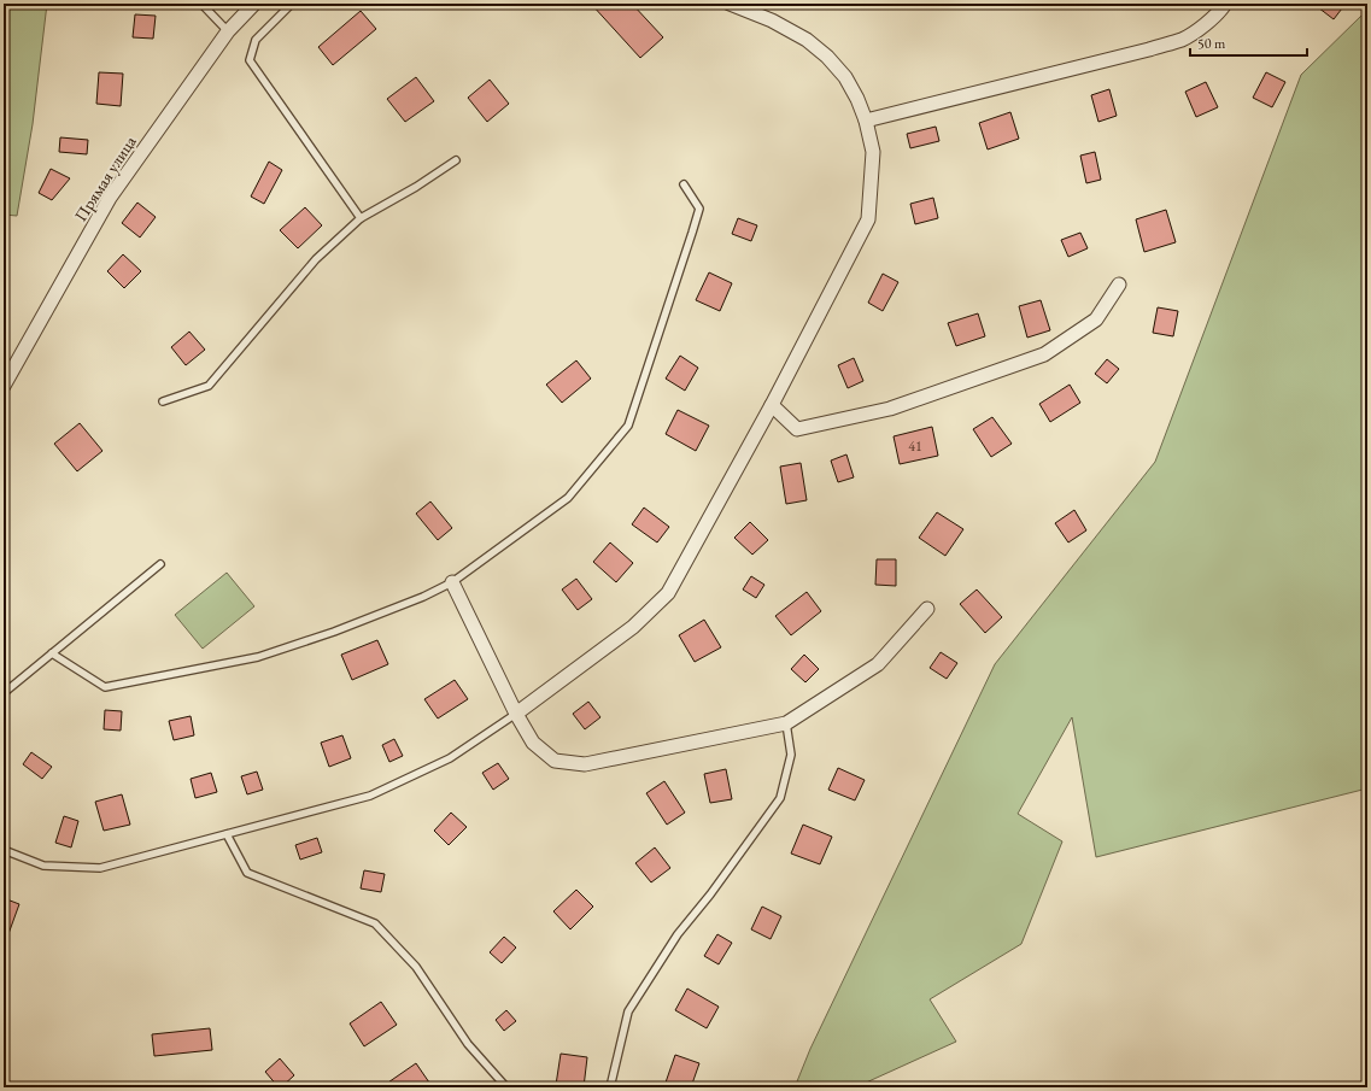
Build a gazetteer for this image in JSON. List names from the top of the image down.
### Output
{
  "streets": {
    "street": ["Прямая улица"]
  },
  "house_numbers": ["41"],
  "scale_bar": "50 m"
}
